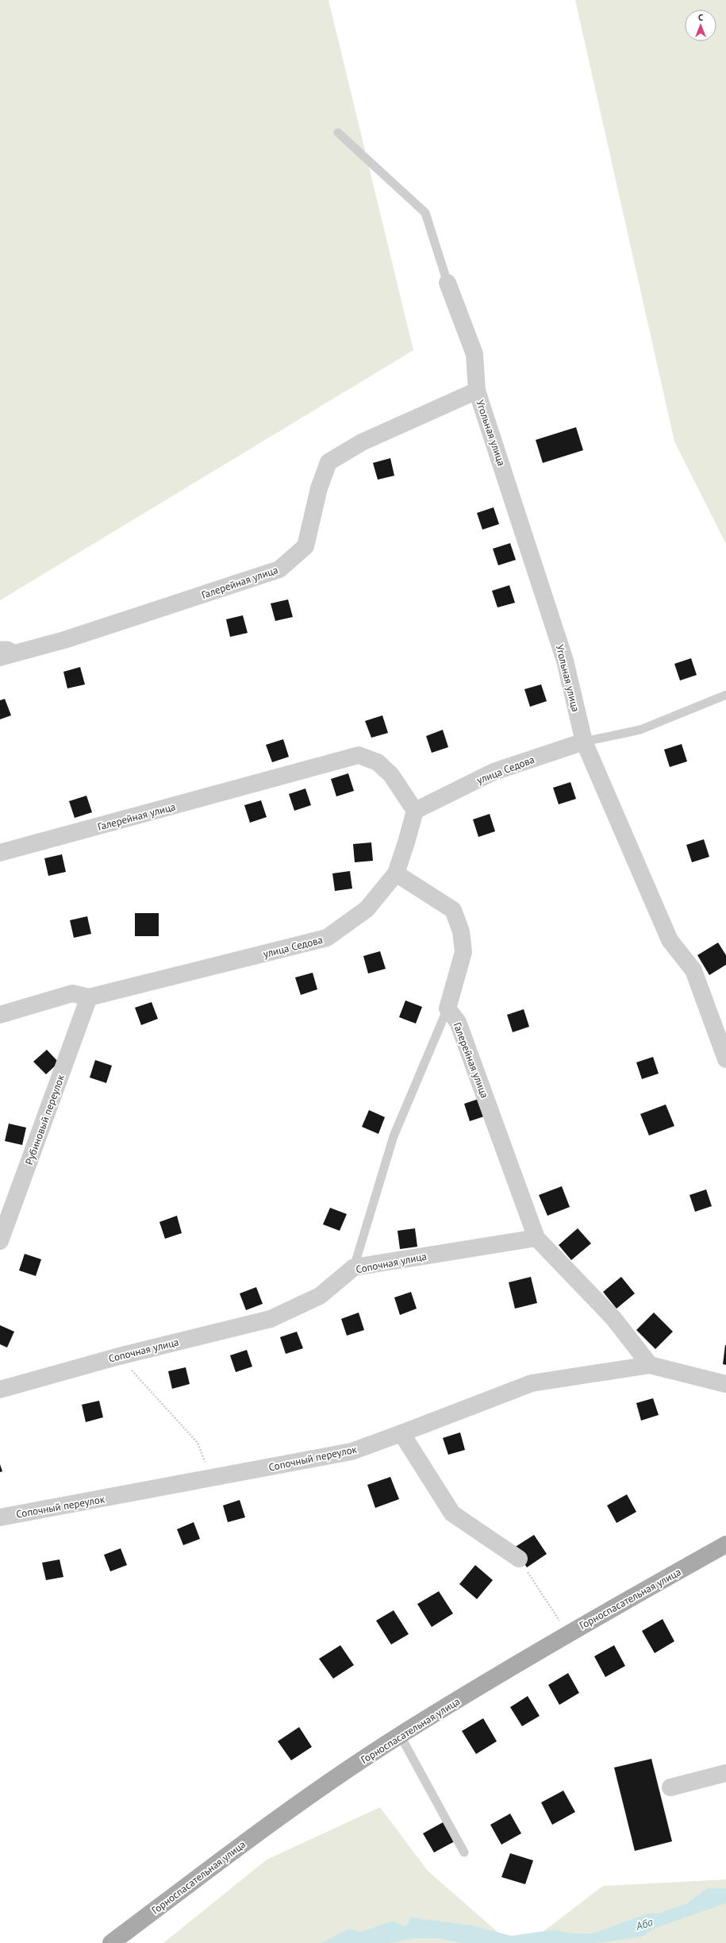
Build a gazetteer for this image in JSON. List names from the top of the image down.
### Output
{
  "streets": {
    "main road": ["Горноспасательная улица"],
    "street": [
      "Угольная улица",
      "Галерейная улица",
      "улица Седова",
      "Рубиновый переулок",
      "Сопочная улица",
      "Сопочный переулок"
    ]
  },
  "crossings": [
    ["Угольная улица", "Галерейная улица"],
    ["Угольная улица", "улица Седова"],
    ["Галерейная улица", "улица Седова"],
    ["Галерейная улица", "Сопочная улица"],
    ["улица Седова", "Рубиновый переулок"]
  ],
  "water": ["Аба"],
  "north": "top"
}
